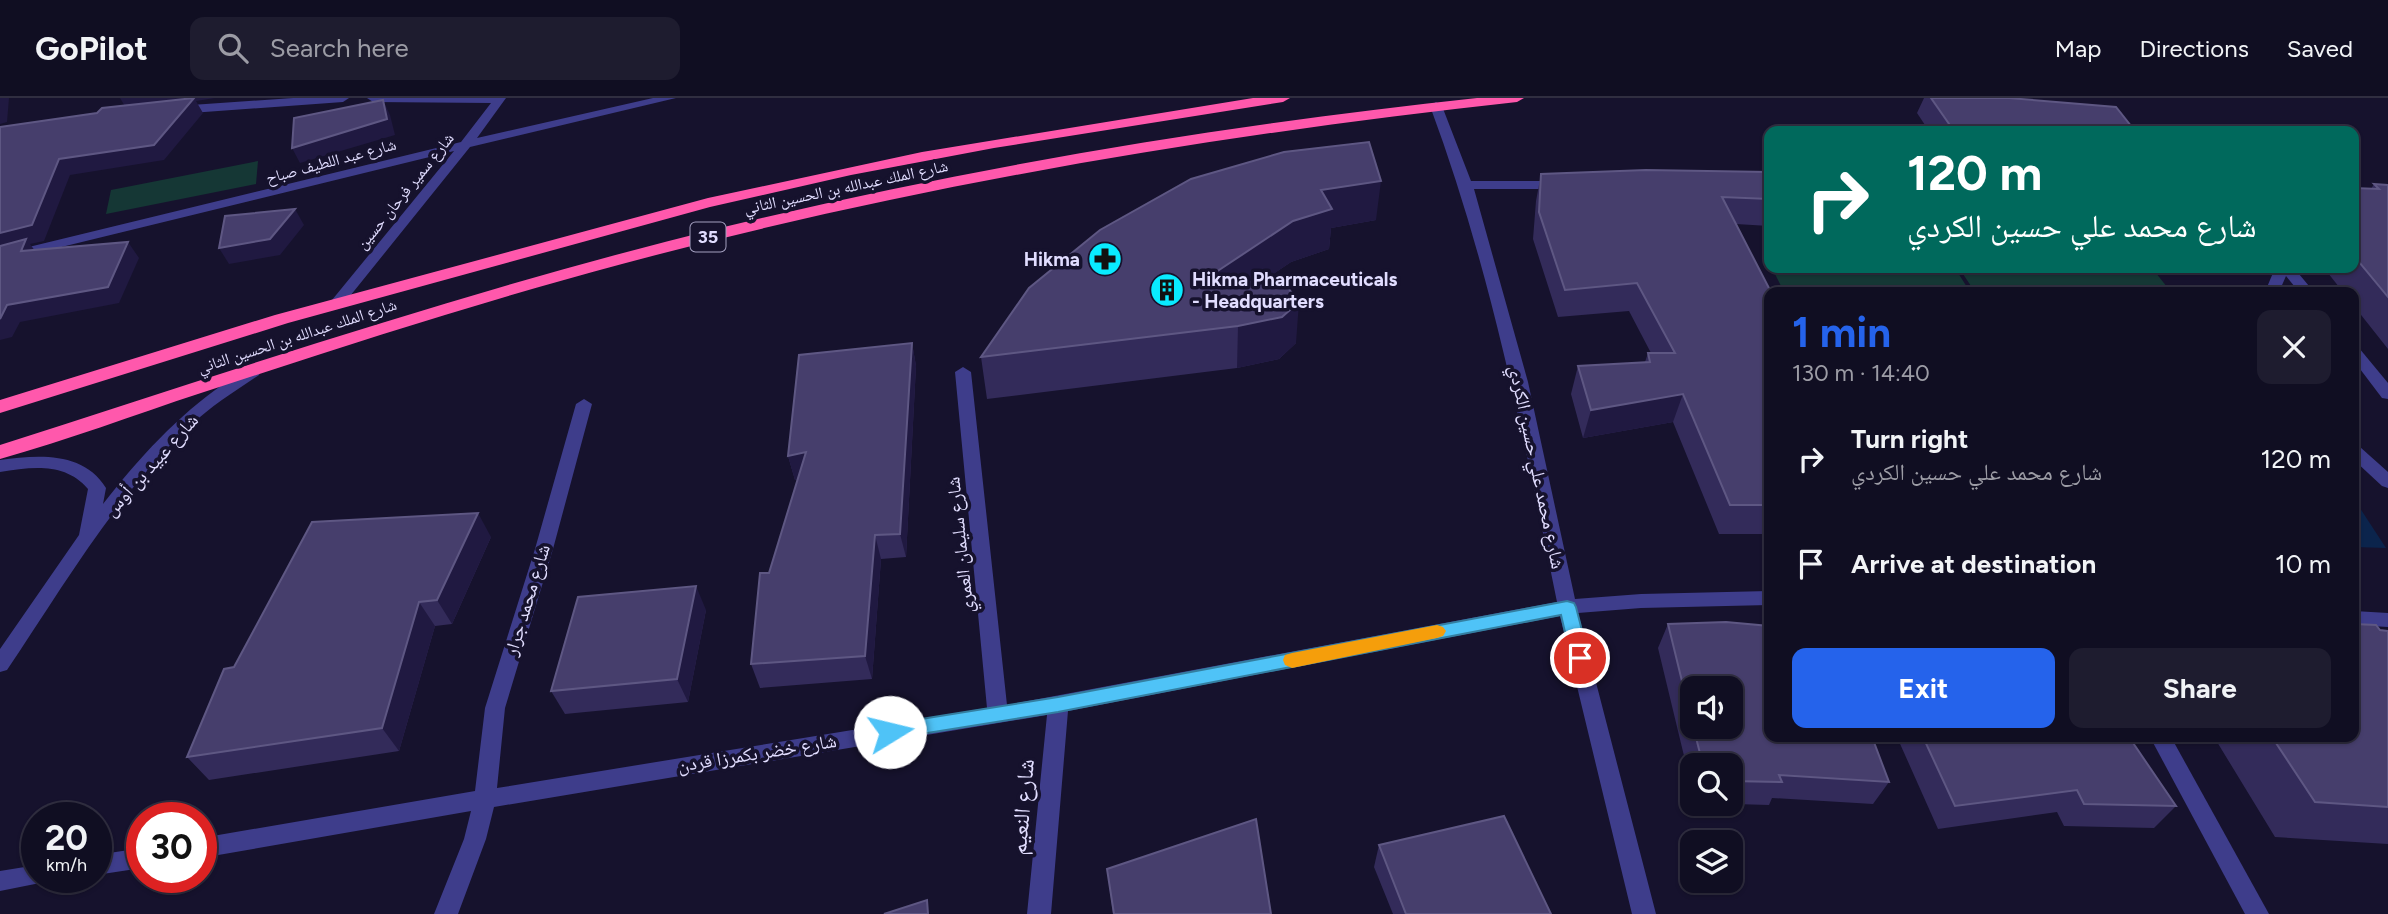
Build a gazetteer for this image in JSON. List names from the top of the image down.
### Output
{
  "streets": {
    "highway": ["شارع الملك عبدالله بن الحسين الثاني", "35"],
    "street": [
      "شارع عبد اللطيف صباح",
      "شارع سمير فرحان حسين",
      "شارع عبيد بن أوس",
      "شارع محمد علي حسين الكردي",
      "شارع سليمان العمري",
      "شارع محمد جرار",
      "شارع خضر بكمرزا قردن",
      "شارع النعيم"
    ]
  },
  "crossings": [
    ["شارع عبد اللطيف صباح", "شارع سمير فرحان حسين"],
    ["شارع الملك عبدالله بن الحسين الثاني", "شارع سمير فرحان حسين"],
    ["شارع الملك عبدالله بن الحسين الثاني", "شارع عبيد بن أوس"],
    ["شارع الملك عبدالله بن الحسين الثاني", "شارع محمد علي حسين الكردي"],
    ["شارع محمد علي حسين الكردي", "شارع خضر بكمرزا قردن"],
    ["شارع سليمان العمري", "شارع خضر بكمرزا قردن"],
    ["شارع محمد جرار", "شارع خضر بكمرزا قردن"],
    ["شارع خضر بكمرزا قردن", "شارع النعيم"]
  ],
  "places": {
    "pharmacy": ["Hikma"],
    "building": ["Hikma Pharmaceuticals - Headquarters"]
  },
  "page": {
    "header": "GoPilot",
    "search": "Search here",
    "nav": ["Map", "Directions", "Saved"],
    "turn": ["120 m", "شارع محمد علي حسين الكردي"],
    "heading": ["1 min", "130 m · 14:40"],
    "list": [
      {
        "name": "Turn right",
        "note": "شارع محمد علي حسين الكردي",
        "value": "120 m"
      },
      {
        "name": "Arrive at destination",
        "value": "10 m"
      }
    ],
    "buttons": ["Exit", "Share"],
    "speed": "20 km/h",
    "limit": "30"
  }
}
